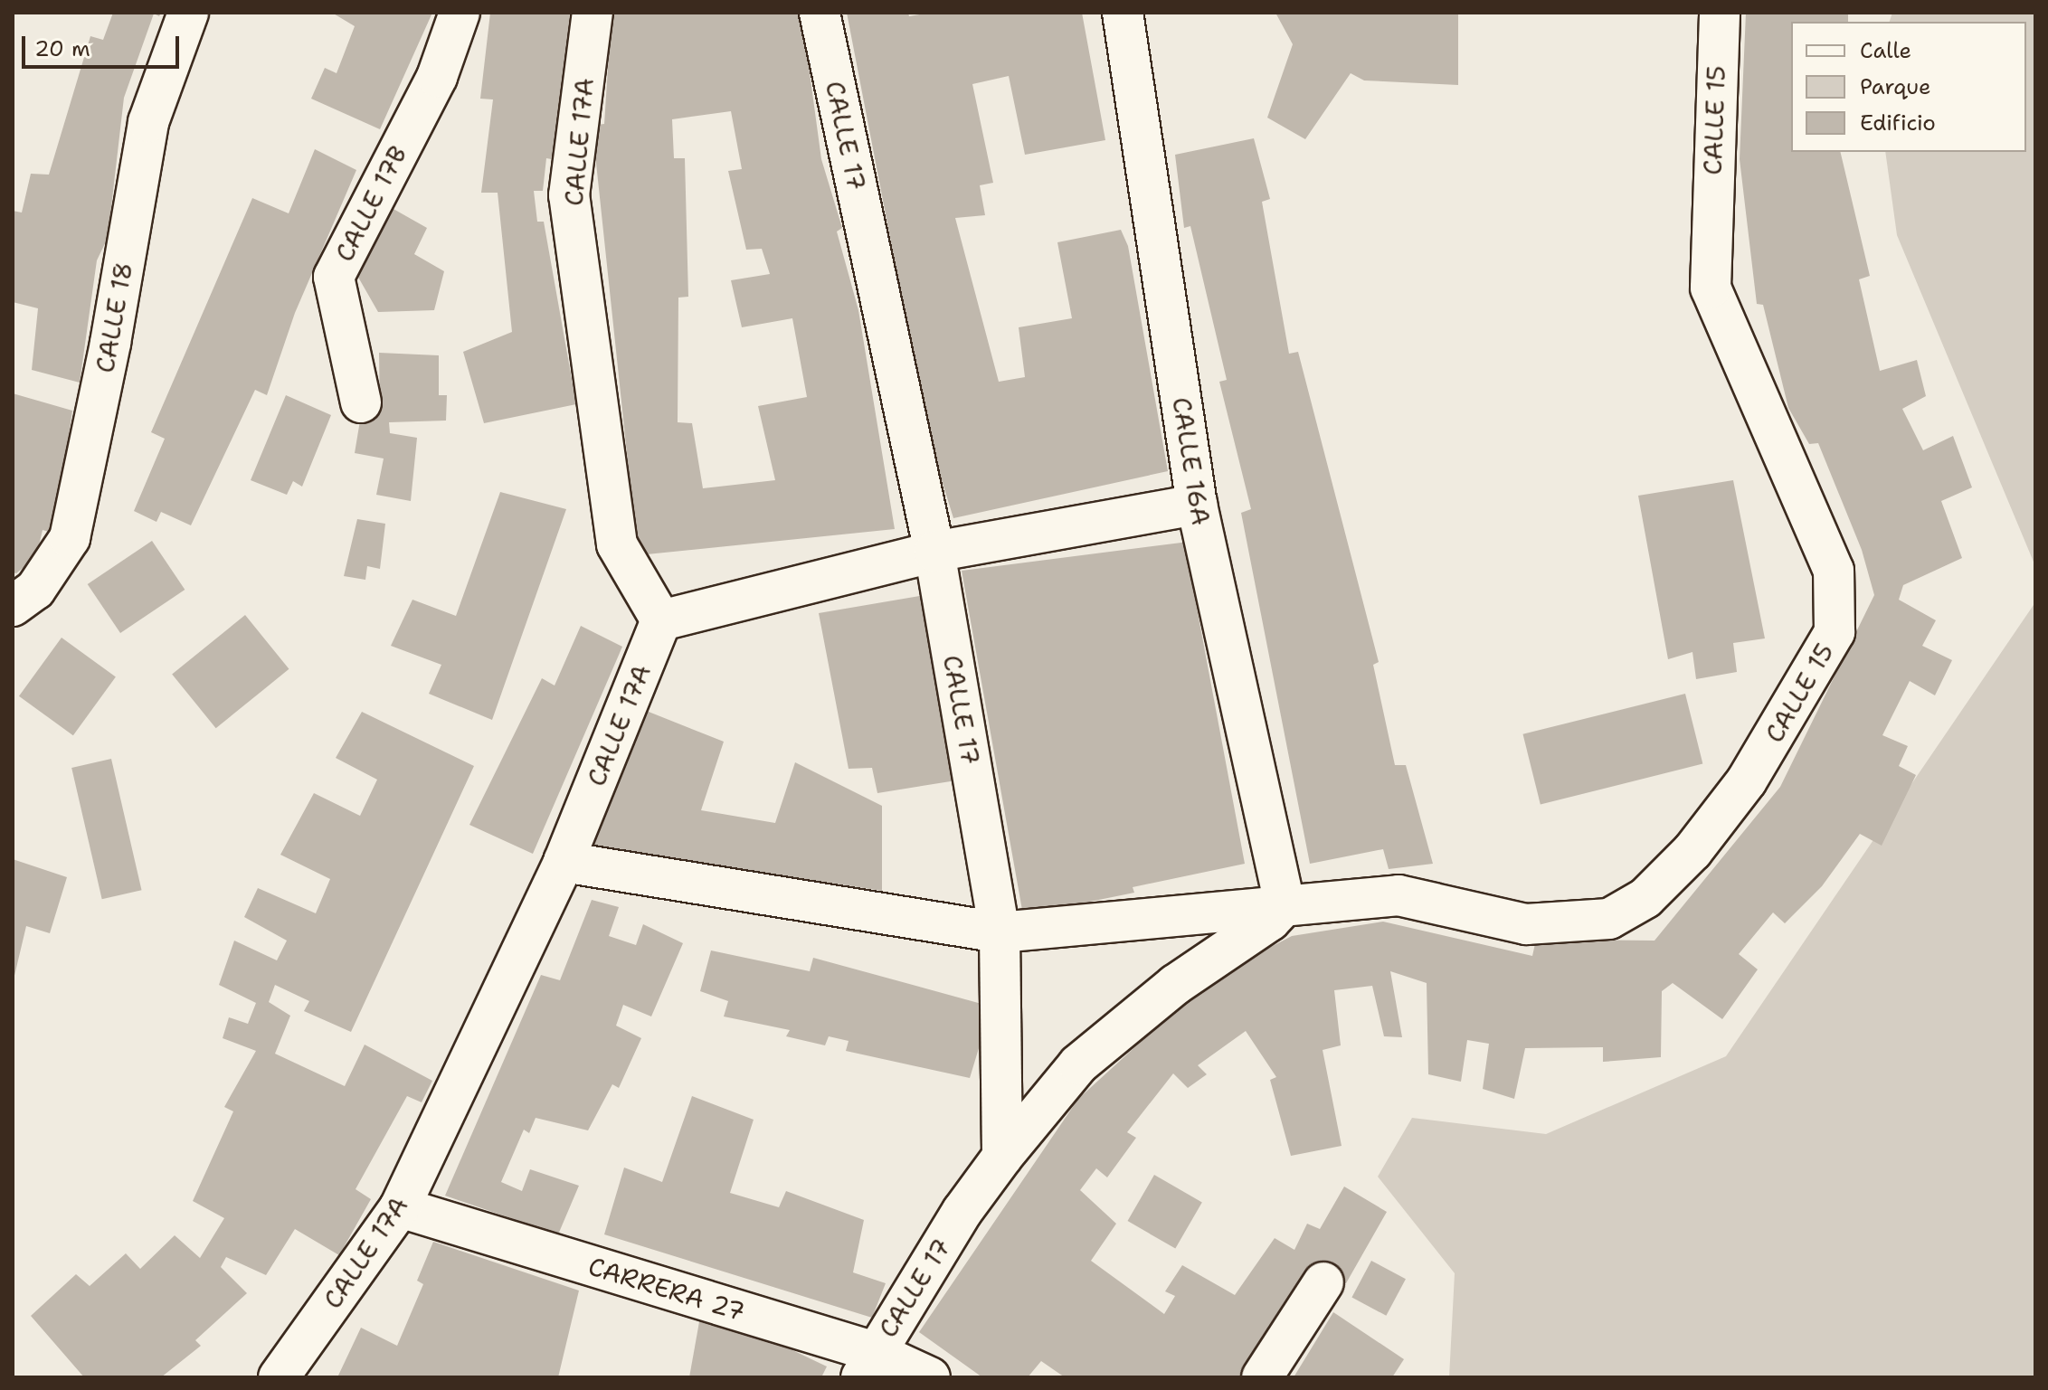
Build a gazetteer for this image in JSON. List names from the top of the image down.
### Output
{
  "streets": {
    "street": [
      "CALLE 15",
      "CALLE 17",
      "CALLE 17A",
      "CALLE 17B",
      "CALLE 18",
      "CALLE 16A",
      "CARRERA 27"
    ]
  },
  "crossings": [
    ["CALLE 15", "CALLE 17"],
    ["CALLE 15", "CALLE 17A"],
    ["CALLE 15", "CALLE 16A"],
    ["CALLE 17", "CARRERA 27"],
    ["CALLE 17A", "CARRERA 27"]
  ],
  "legend": ["Calle", "Parque", "Edificio"],
  "scale_bar": "20 m"
}
